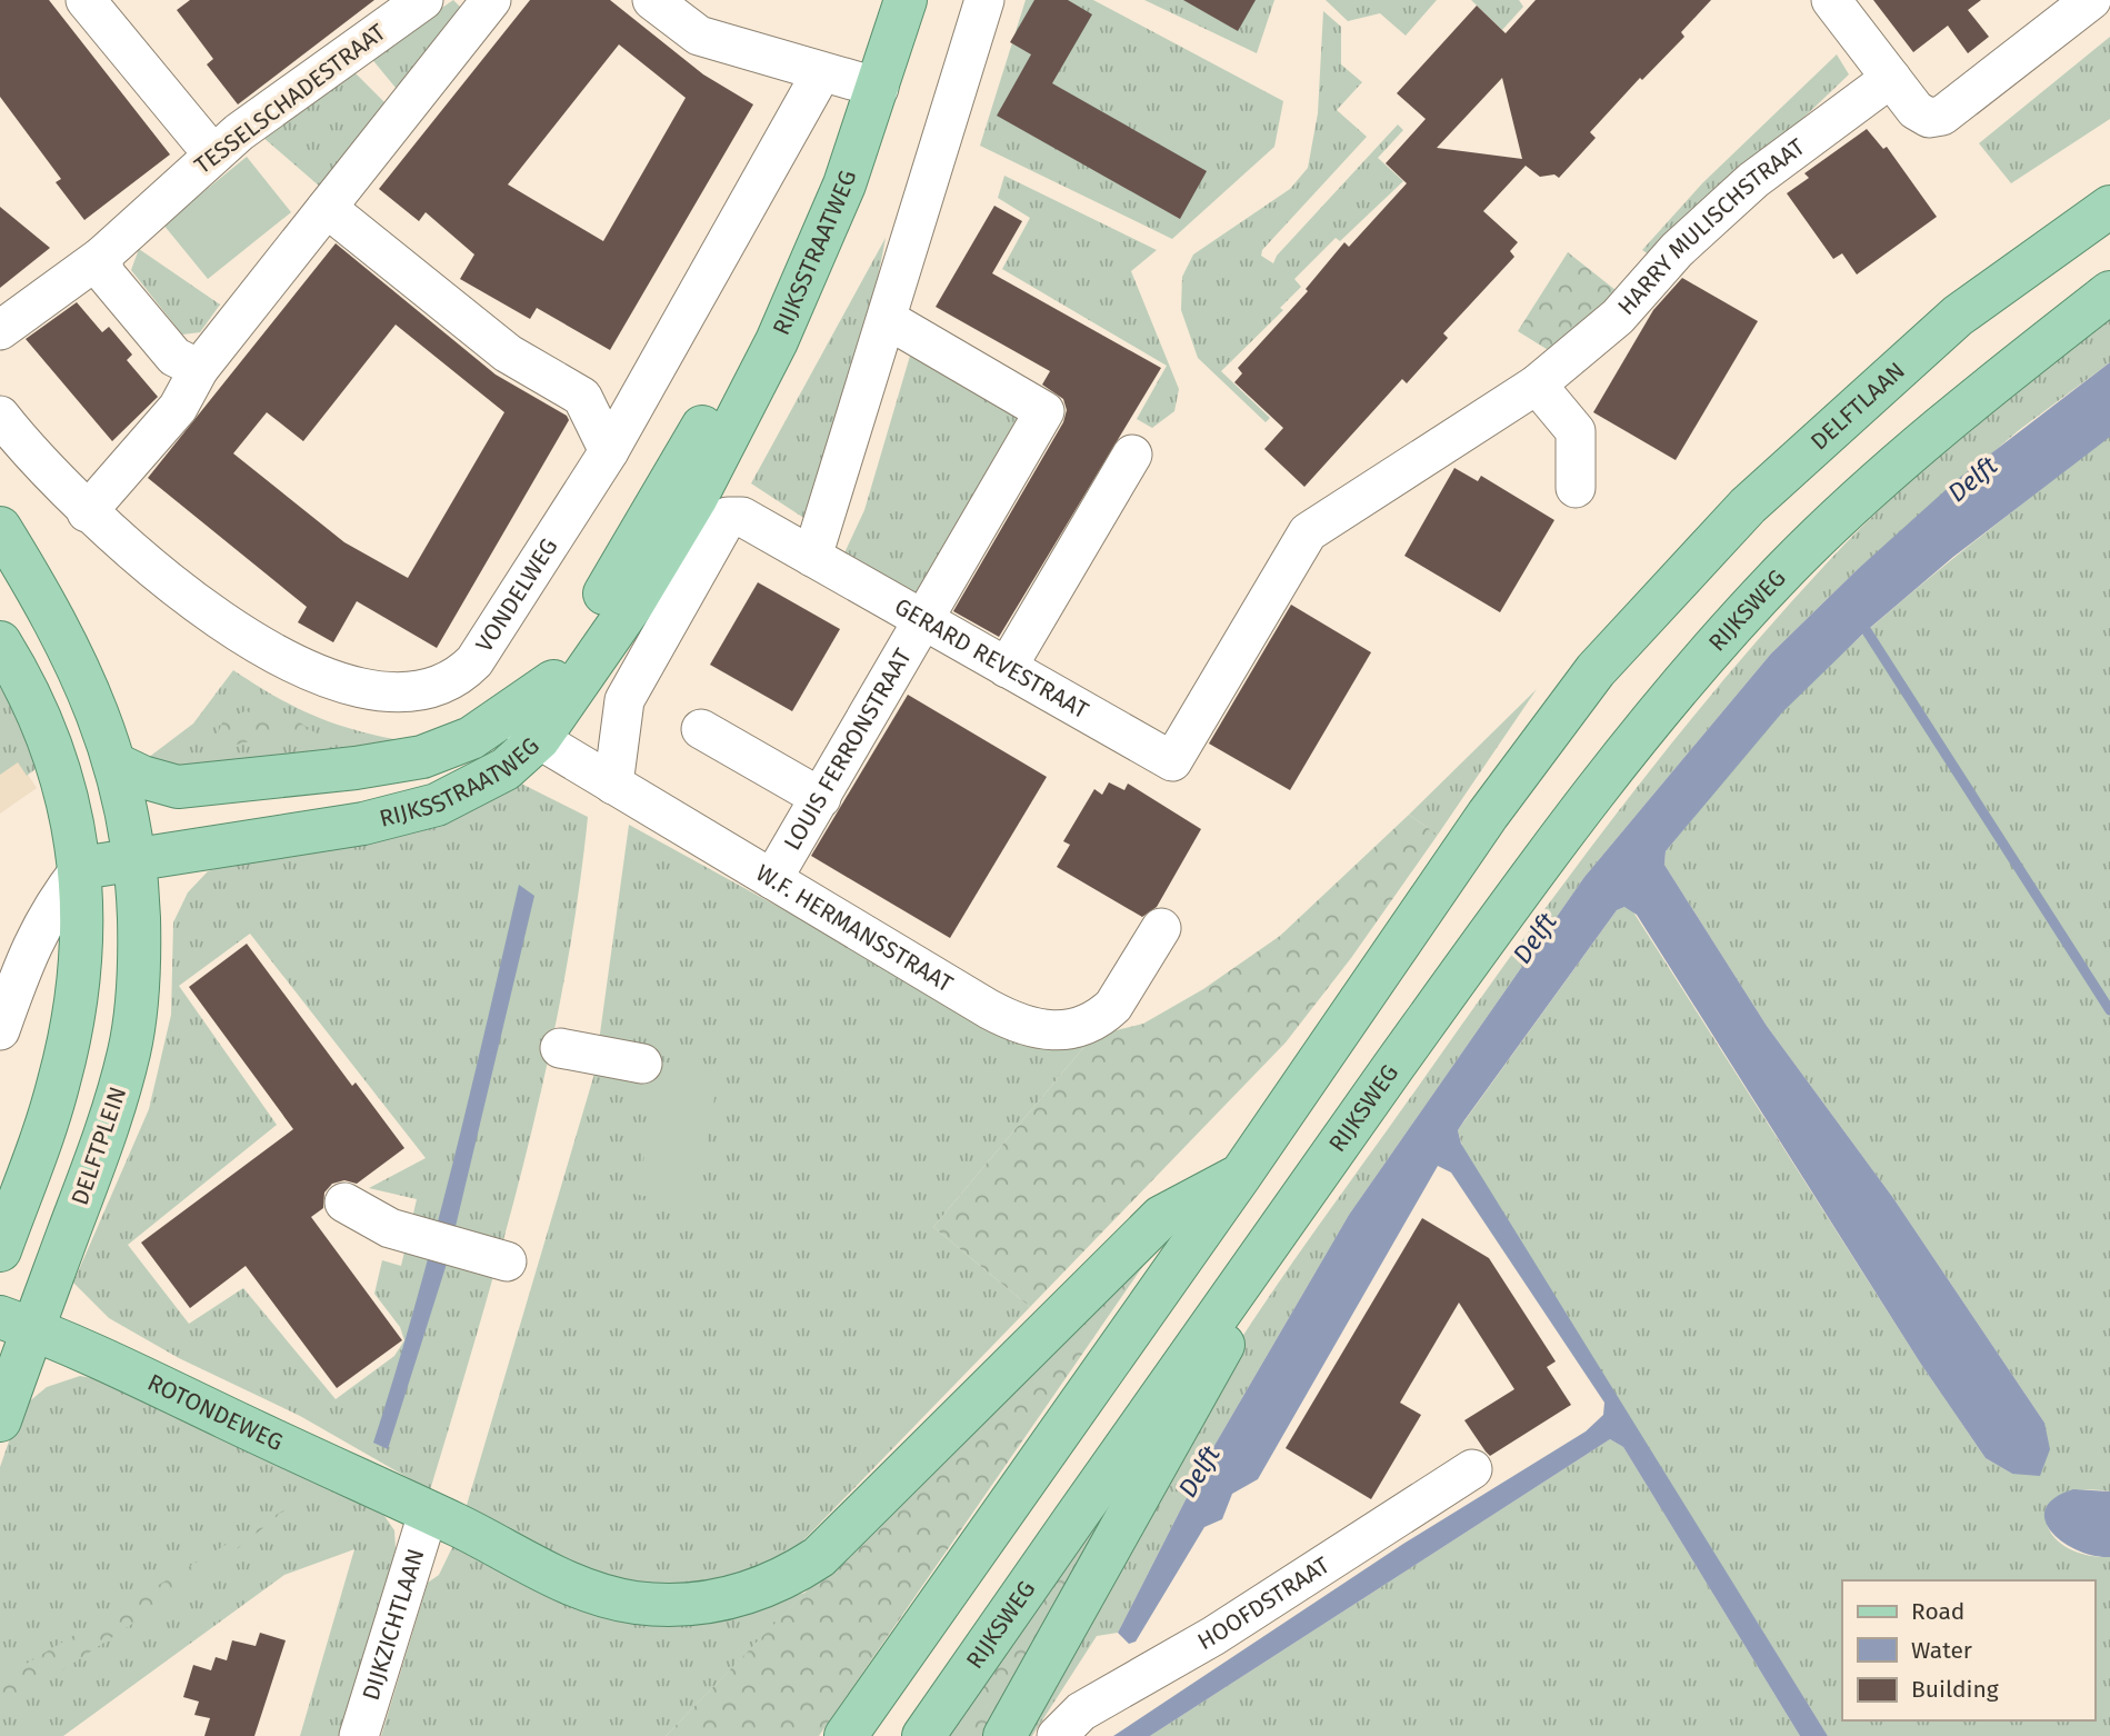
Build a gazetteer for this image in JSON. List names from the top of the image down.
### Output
{
  "streets": {
    "main road": [
      "RIJKSSTRAATWEG",
      "DELFTLAAN",
      "RIJKSWEG",
      "DELFTPLEIN",
      "ROTONDEWEG"
    ],
    "street": [
      "TESSELSCHADESTRAAT",
      "HARRY MULISCHSTRAAT",
      "VONDELWEG",
      "GERARD REVESTRAAT",
      "LOUIS FERRONSTRAAT",
      "W.F. HERMANSSTRAAT",
      "HOOFDSTRAAT",
      "DIJKZICHTLAAN"
    ]
  },
  "crossings": [
    ["HARRY MULISCHSTRAAT", "GERARD REVESTRAAT"],
    ["RIJKSSTRAATWEG", "VONDELWEG"],
    ["RIJKSSTRAATWEG", "W.F. HERMANSSTRAAT"],
    ["RIJKSSTRAATWEG", "DELFTPLEIN"],
    ["DELFTLAAN", "ROTONDEWEG"],
    ["GERARD REVESTRAAT", "LOUIS FERRONSTRAAT"],
    ["LOUIS FERRONSTRAAT", "W.F. HERMANSSTRAAT"],
    ["DELFTPLEIN", "ROTONDEWEG"],
    ["ROTONDEWEG", "DIJKZICHTLAAN"]
  ],
  "water": ["Delft"],
  "legend": ["Road", "Water", "Building"]
}
